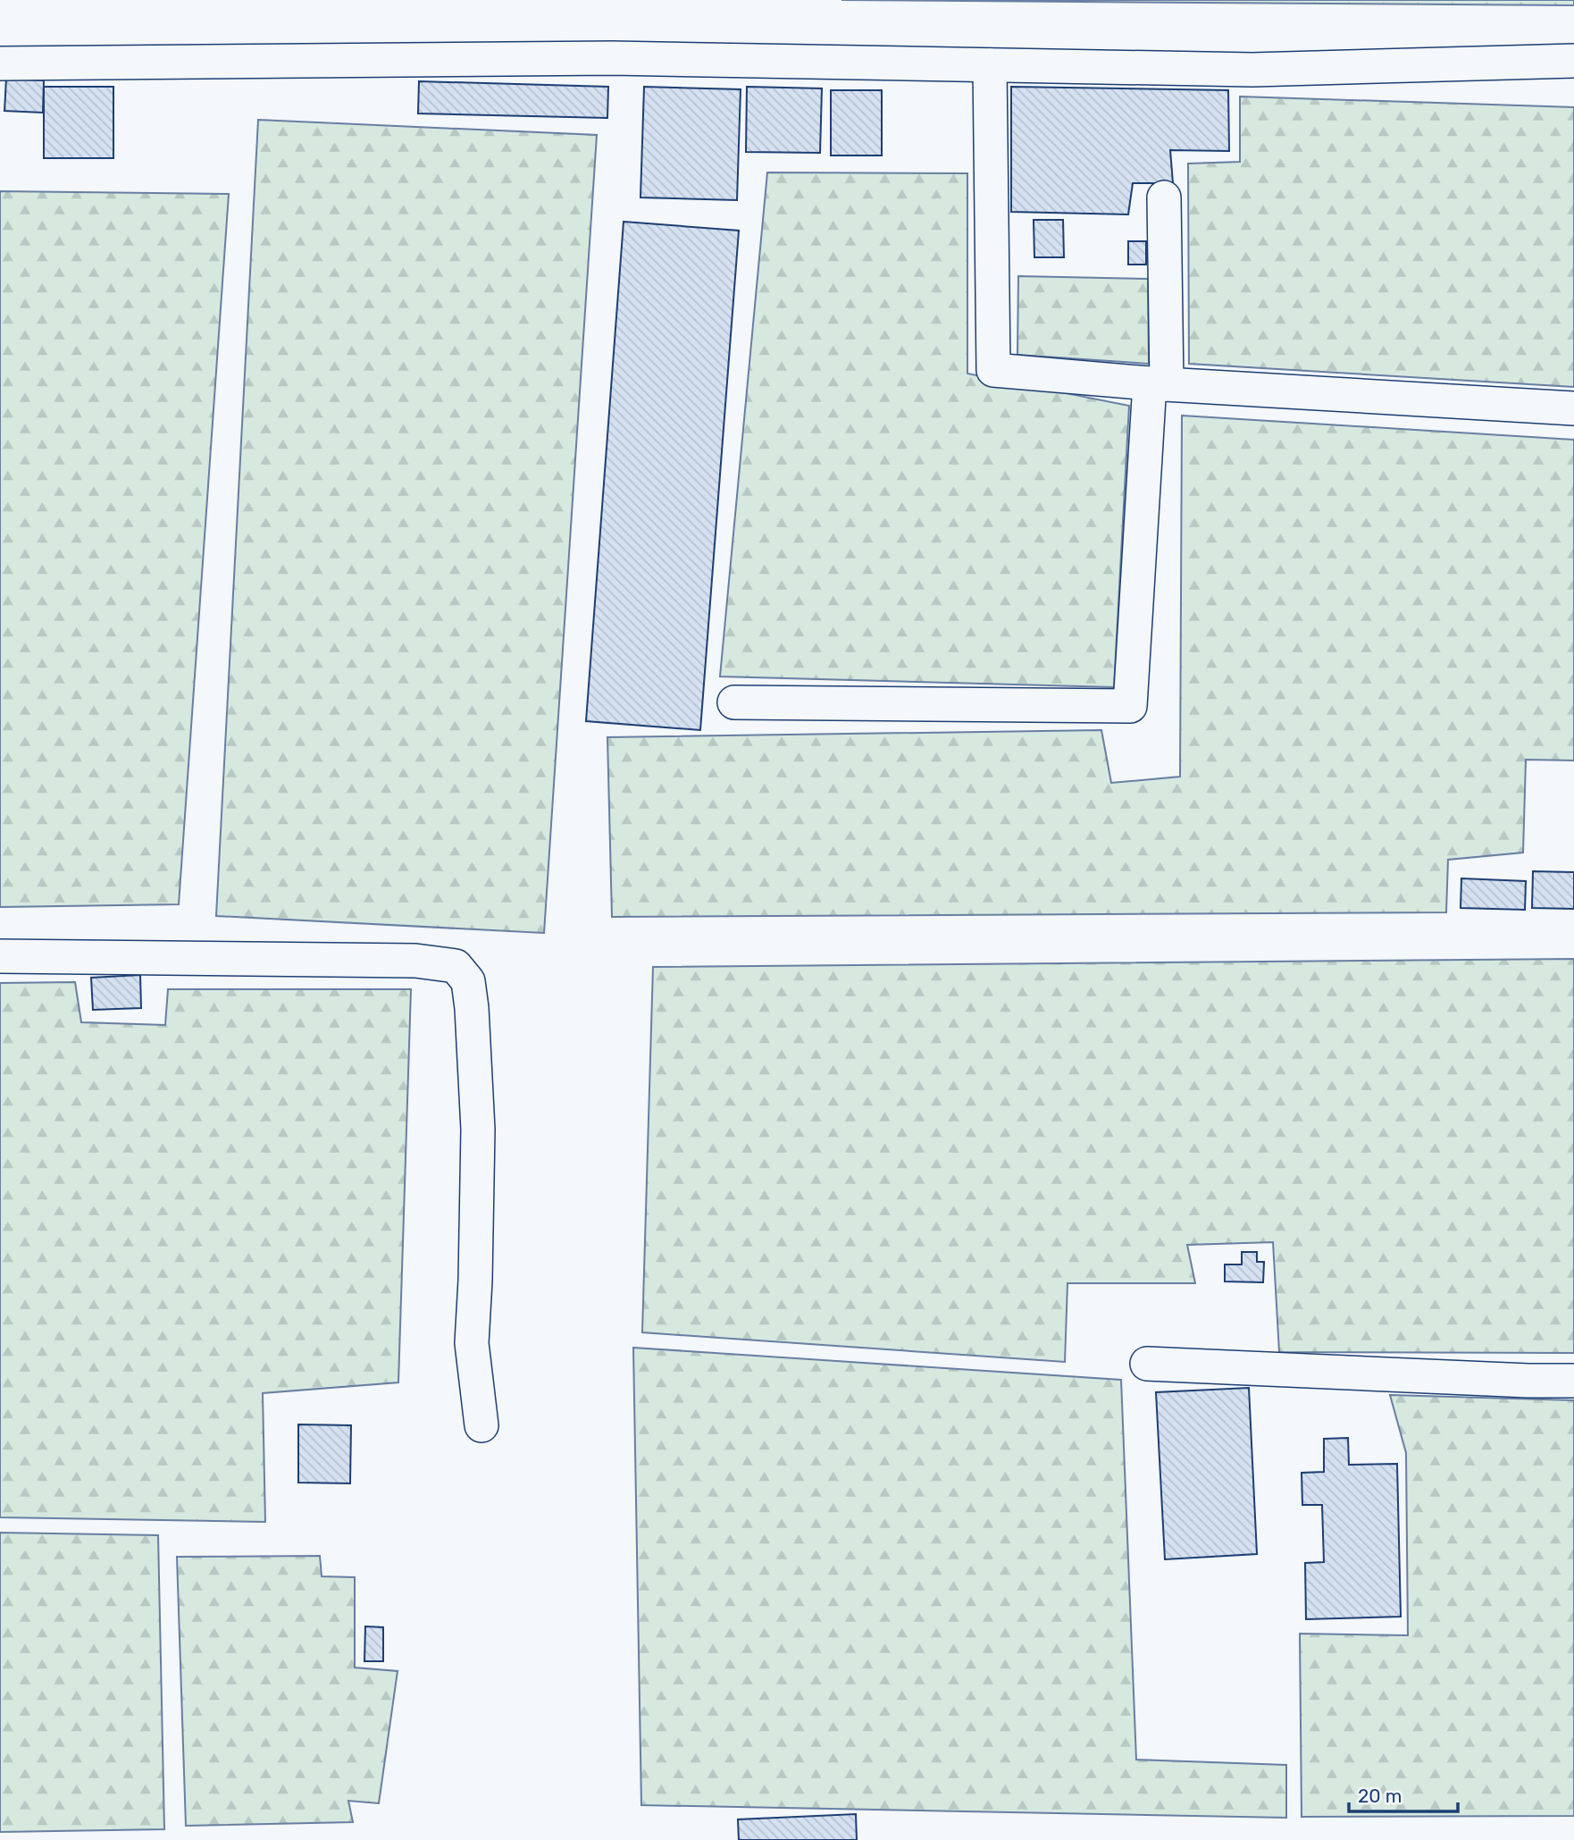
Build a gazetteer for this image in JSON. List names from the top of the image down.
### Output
{
  "scale_bar": "20 m"
}
